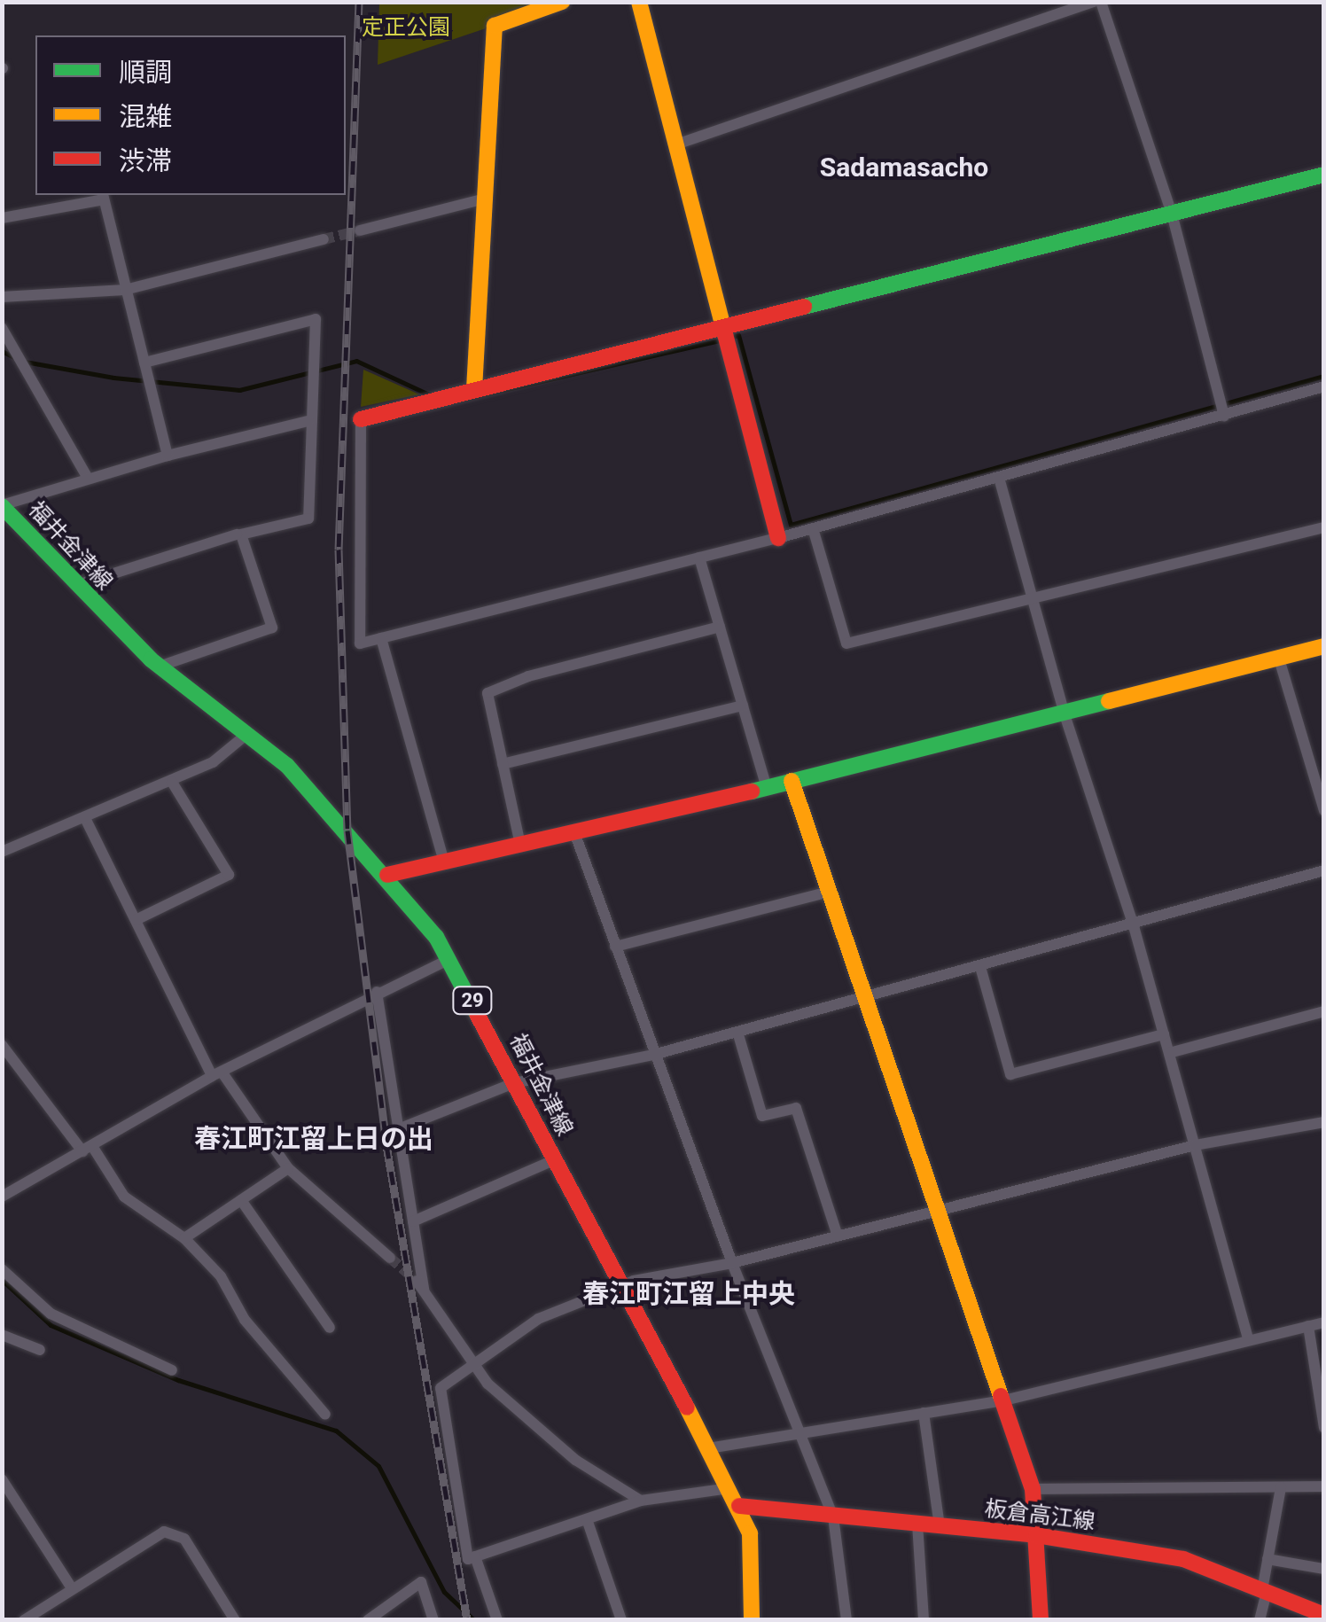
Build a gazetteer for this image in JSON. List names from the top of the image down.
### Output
{
  "streets": {
    "street": ["福井金津線", "29", "板倉高江線"]
  },
  "crossings": [
    ["福井金津線", "板倉高江線"]
  ],
  "districts": ["Sadamasacho", "春江町江留上日の出", "春江町江留上中央"],
  "parks": ["定正公園"],
  "legend": ["順調", "混雑", "渋滞"]
}
